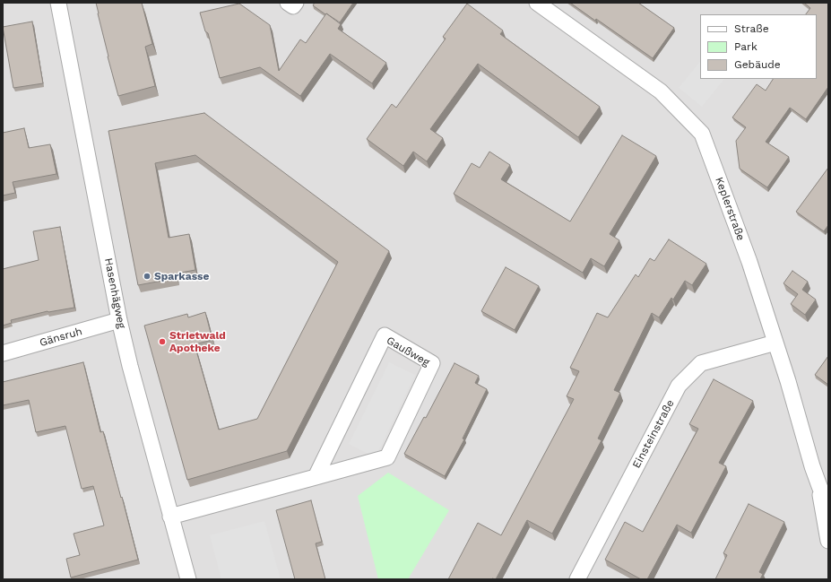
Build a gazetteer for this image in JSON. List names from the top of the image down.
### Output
{
  "streets": {
    "street": [
      "Keplerstraße",
      "Hasenhägweg",
      "Gänsruh",
      "Gaußweg",
      "Einsteinstraße"
    ]
  },
  "crossings": [
    ["Keplerstraße", "Einsteinstraße"],
    ["Hasenhägweg", "Gänsruh"],
    ["Hasenhägweg", "Gaußweg"]
  ],
  "places": ["Sparkasse", "Strietwald Apotheke"],
  "legend": ["Straße", "Park", "Gebäude"]
}
